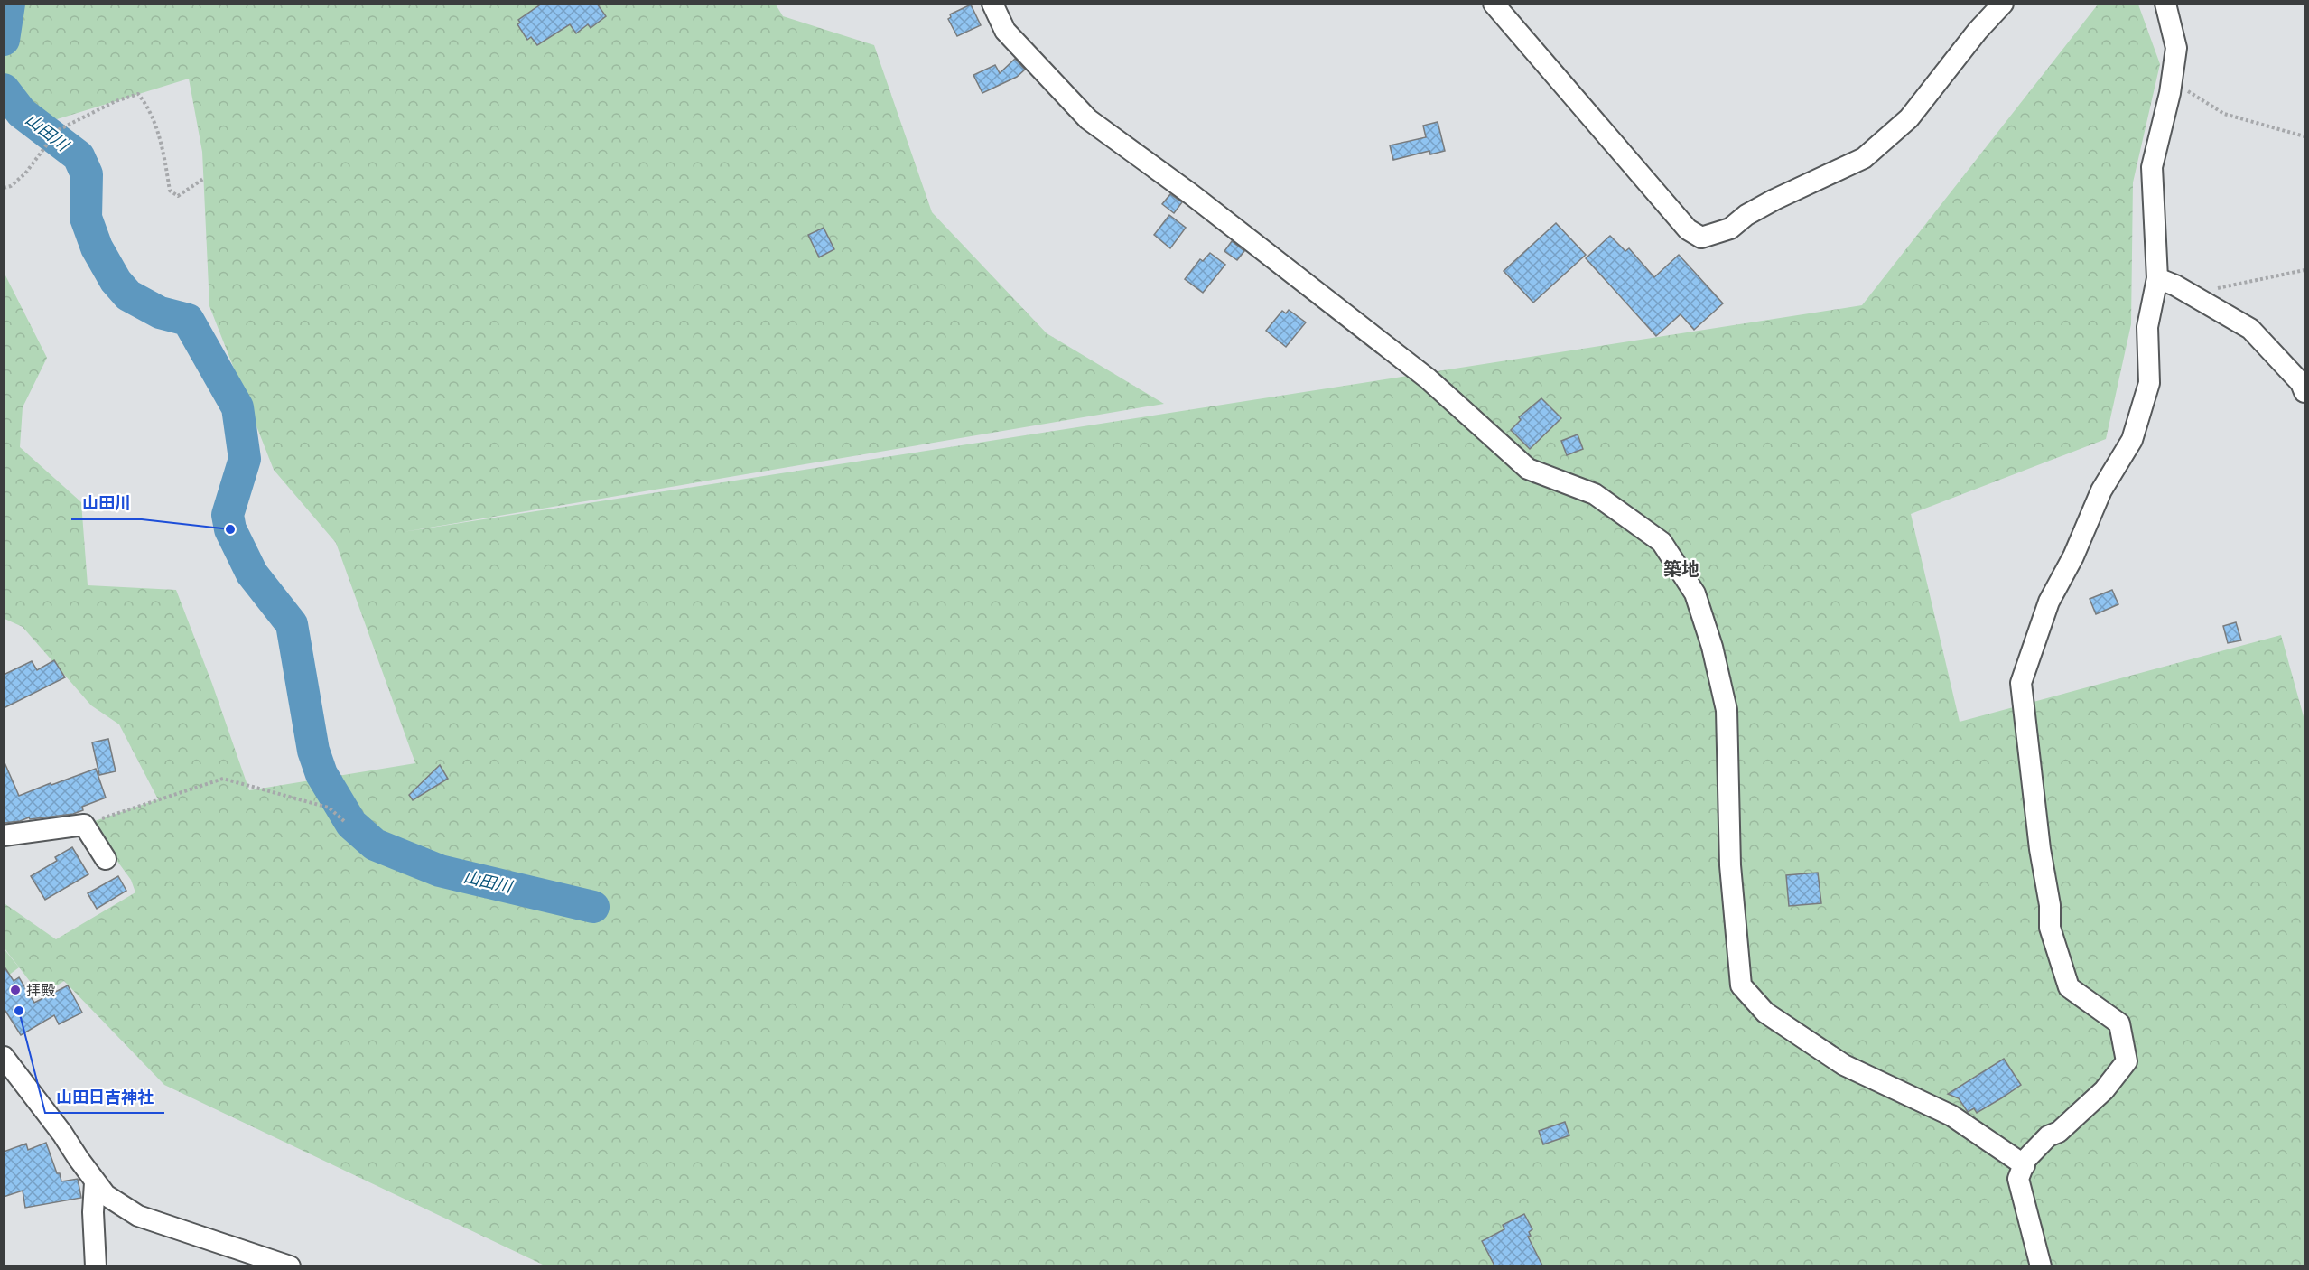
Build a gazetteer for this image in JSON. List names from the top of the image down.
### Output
{
  "districts": ["築地"],
  "water": ["山田川"],
  "places": ["山田川", "拝殿", "山田日吉神社"]
}
